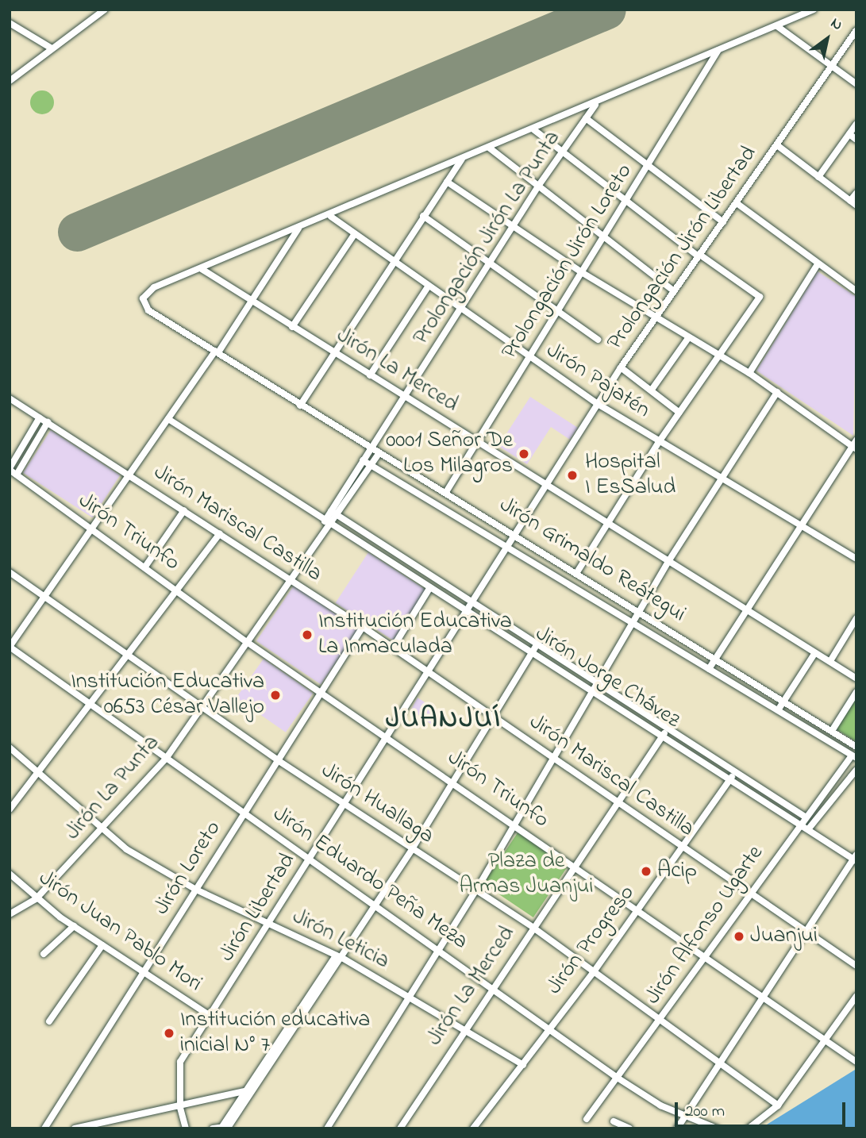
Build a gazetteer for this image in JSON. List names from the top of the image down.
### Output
{
  "streets": {
    "street": [
      "Prolongación Jirón La Punta",
      "Prolongación Jirón Libertad",
      "Prolongación Jirón Loreto",
      "Jirón La Merced",
      "Jirón Pajatén",
      "Jirón Mariscal Castilla",
      "Jirón Triunfo",
      "Jirón Grimaldo Reátegui",
      "Jirón Jorge Chávez",
      "Jirón La Punta",
      "Jirón Huallaga",
      "Jirón Loreto",
      "Jirón Eduardo Peña Meza",
      "Jirón Libertad",
      "Jirón Alfonso Ugarte",
      "Jirón Juan Pablo Mori",
      "Jirón Leticia",
      "Jirón Progreso"
    ]
  },
  "crossings": [
    ["Prolongación Jirón La Punta", "Jirón La Merced"],
    ["Prolongación Jirón La Punta", "Jirón Pajatén"],
    ["Prolongación Jirón La Punta", "Jirón Grimaldo Reátegui"],
    ["Prolongación Jirón La Punta", "Jirón La Punta"],
    ["Prolongación Jirón Libertad", "Jirón La Merced"],
    ["Prolongación Jirón Libertad", "Jirón Pajatén"],
    ["Prolongación Jirón Libertad", "Jirón Grimaldo Reátegui"],
    ["Prolongación Jirón Libertad", "Jirón Libertad"],
    ["Prolongación Jirón Loreto", "Jirón La Merced"],
    ["Prolongación Jirón Loreto", "Jirón Pajatén"],
    ["Prolongación Jirón Loreto", "Jirón Grimaldo Reátegui"],
    ["Jirón La Merced", "Jirón Mariscal Castilla"],
    ["Jirón La Merced", "Jirón Triunfo"],
    ["Jirón La Merced", "Jirón Grimaldo Reátegui"],
    ["Jirón La Merced", "Jirón Jorge Chávez"],
    ["Jirón La Merced", "Jirón Huallaga"],
    ["Jirón La Merced", "Jirón Eduardo Peña Meza"],
    ["Jirón La Merced", "Jirón Leticia"],
    ["Jirón Mariscal Castilla", "Jirón La Punta"],
    ["Jirón Mariscal Castilla", "Jirón Loreto"],
    ["Jirón Mariscal Castilla", "Jirón Libertad"],
    ["Jirón Mariscal Castilla", "Jirón Alfonso Ugarte"],
    ["Jirón Mariscal Castilla", "Jirón Progreso"],
    ["Jirón Triunfo", "Jirón La Punta"],
    ["Jirón Triunfo", "Jirón Loreto"],
    ["Jirón Triunfo", "Jirón Libertad"],
    ["Jirón Triunfo", "Jirón Alfonso Ugarte"],
    ["Jirón Triunfo", "Jirón Progreso"],
    ["Jirón Grimaldo Reátegui", "Jirón La Punta"],
    ["Jirón Grimaldo Reátegui", "Jirón Libertad"],
    ["Jirón Grimaldo Reátegui", "Jirón Alfonso Ugarte"],
    ["Jirón Jorge Chávez", "Jirón La Punta"],
    ["Jirón Jorge Chávez", "Jirón Libertad"],
    ["Jirón Jorge Chávez", "Jirón Alfonso Ugarte"],
    ["Jirón Jorge Chávez", "Jirón Progreso"],
    ["Jirón La Punta", "Jirón Huallaga"],
    ["Jirón La Punta", "Jirón Eduardo Peña Meza"],
    ["Jirón La Punta", "Jirón Juan Pablo Mori"],
    ["Jirón La Punta", "Jirón Leticia"],
    ["Jirón Huallaga", "Jirón Loreto"],
    ["Jirón Huallaga", "Jirón Libertad"],
    ["Jirón Huallaga", "Jirón Alfonso Ugarte"],
    ["Jirón Huallaga", "Jirón Progreso"],
    ["Jirón Loreto", "Jirón Eduardo Peña Meza"],
    ["Jirón Loreto", "Jirón Juan Pablo Mori"],
    ["Jirón Loreto", "Jirón Leticia"],
    ["Jirón Eduardo Peña Meza", "Jirón Libertad"],
    ["Jirón Eduardo Peña Meza", "Jirón Alfonso Ugarte"],
    ["Jirón Eduardo Peña Meza", "Jirón Progreso"],
    ["Jirón Libertad", "Jirón Juan Pablo Mori"],
    ["Jirón Libertad", "Jirón Leticia"],
    ["Jirón Leticia", "Jirón Progreso"]
  ],
  "districts": ["JUANJUÍ"],
  "parks": ["Plaza de Armas Juanjui"],
  "places": [
    "0001 Señor De Los Milagros",
    "Hospital I EsSalud",
    "Institución Educativa La Inmaculada",
    "Institución Educativa 0653 César Vallejo",
    "Acip",
    "Juanjui",
    "Institución educativa inicial N° 7"
  ],
  "scale_bar": "200 m",
  "north": "top right"
}
